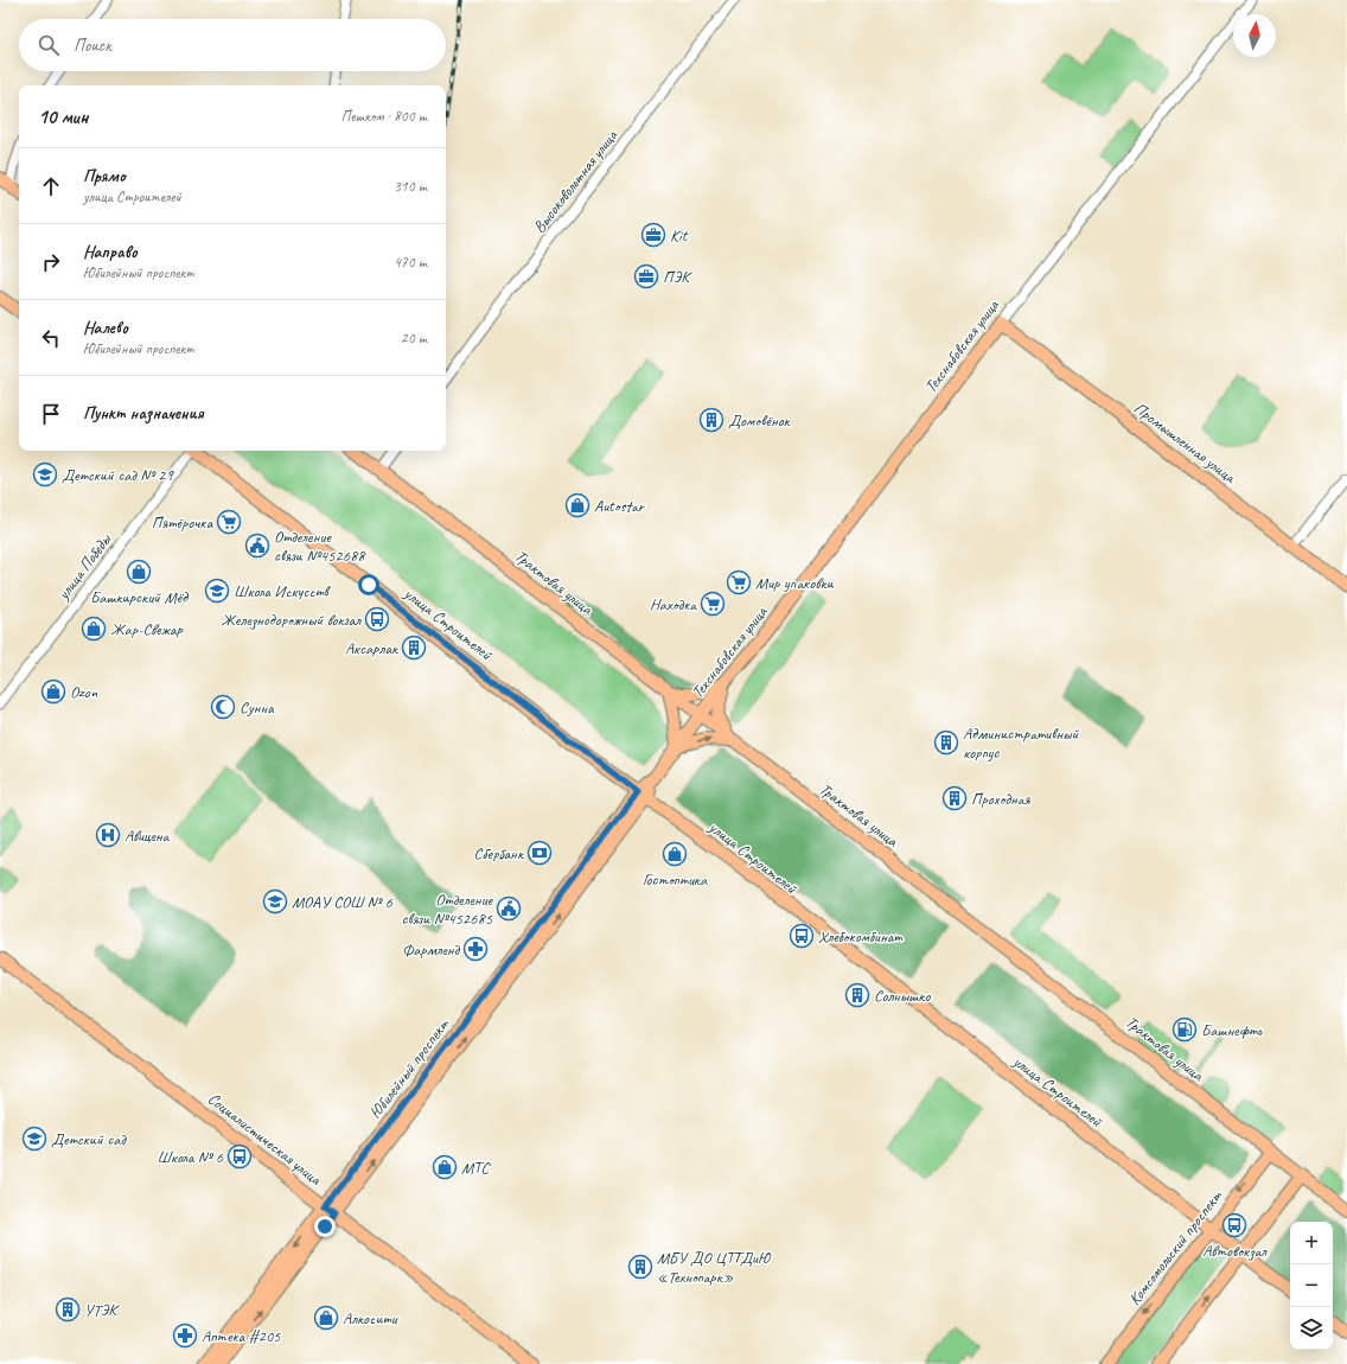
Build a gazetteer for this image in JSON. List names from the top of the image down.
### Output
{
  "streets": {
    "main road": [
      "Техснабовская улица",
      "Промышленная улица",
      "Трактовая улица",
      "улица Строителей",
      "Социалистическая улица",
      "Комсомольский проспект"
    ],
    "street": ["Высоковольтная улица", "улица Победы"]
  },
  "crossings": [
    ["Техснабовская улица", "Промышленная улица"],
    ["Техснабовская улица", "Трактовая улица"],
    ["Техснабовская улица", "улица Строителей"],
    ["Техснабовская улица", "Социалистическая улица"],
    ["Трактовая улица", "Комсомольский проспект"],
    ["улица Строителей", "Комсомольский проспект"]
  ],
  "places": {
    "office": ["Kit", "ПЭК"],
    "building": [
      "Домовёнок",
      "Аксарлак",
      "Административный корпус",
      "Проходная",
      "Солнышко",
      "МБУ ДО ЦТТДиЮ «Технопарк»",
      "УТЭК"
    ],
    "school or university": [
      "Детский сад № 29",
      "Школа Искусств",
      "МОАУ СОШ № 6",
      "Детский сад"
    ],
    "shop": [
      "Autostar",
      "Башкирский Мёд",
      "Жар-Свежар",
      "Ozon",
      "Гостоптика",
      "МТС",
      "Алкосити"
    ],
    "supermarket": ["Пятёрочка", "Мир упаковки", "Находка"],
    "public building": ["Отделение связи №452688", "Отделение связи №452685"],
    "bus stop": [
      "Железнодорожный вокзал",
      "Хлебокомбинат",
      "Школа № 6",
      "Автовокзал"
    ],
    "mosque": ["Сунна"],
    "hospital": ["Авицена"],
    "bank": ["Сбербанк"],
    "pharmacy": ["Фармленд", "Аптека #205"],
    "fuel station": ["Башнефть"]
  },
  "north": "top",
  "page": {
    "search": "Поиск",
    "heading": ["10 мин", "Пешком · 800 m"],
    "list": [
      ["Прямо", "улица Строителей", "310 m"],
      ["Направо", "Юбилейный проспект", "470 m"],
      ["Налево", "Юбилейный проспект", "20 m"],
      "Пункт назначения"
    ],
    "map_buttons": ["+", "−"]
  }
}
